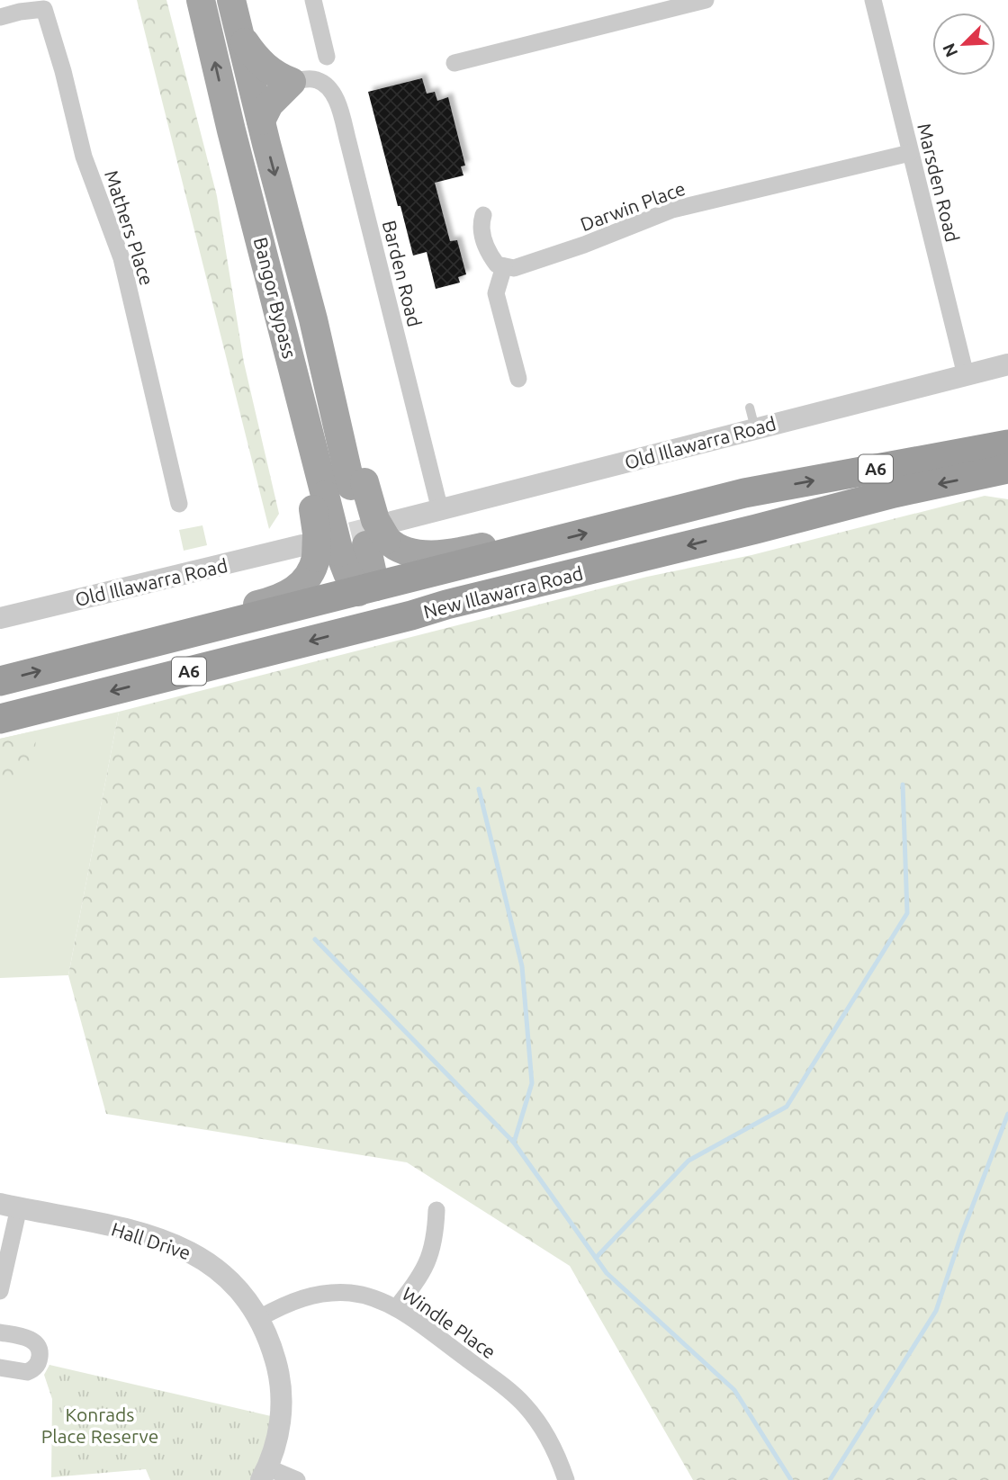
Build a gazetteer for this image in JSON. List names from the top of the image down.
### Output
{
  "streets": {
    "highway": ["A6", "New Illawarra Road"],
    "main road": ["Bangor Bypass"],
    "street": [
      "Marsden Road",
      "Darwin Place",
      "Mathers Place",
      "Barden Road",
      "Old Illawarra Road",
      "Hall Drive",
      "Windle Place"
    ]
  },
  "crossings": [
    ["Marsden Road", "Darwin Place"],
    ["Marsden Road", "Old Illawarra Road"],
    ["Barden Road", "Old Illawarra Road"],
    ["Bangor Bypass", "Old Illawarra Road"],
    ["Bangor Bypass", "New Illawarra Road"],
    ["Hall Drive", "Windle Place"]
  ],
  "parks": ["Konrads Place Reserve"],
  "north": "bottom left"
}
